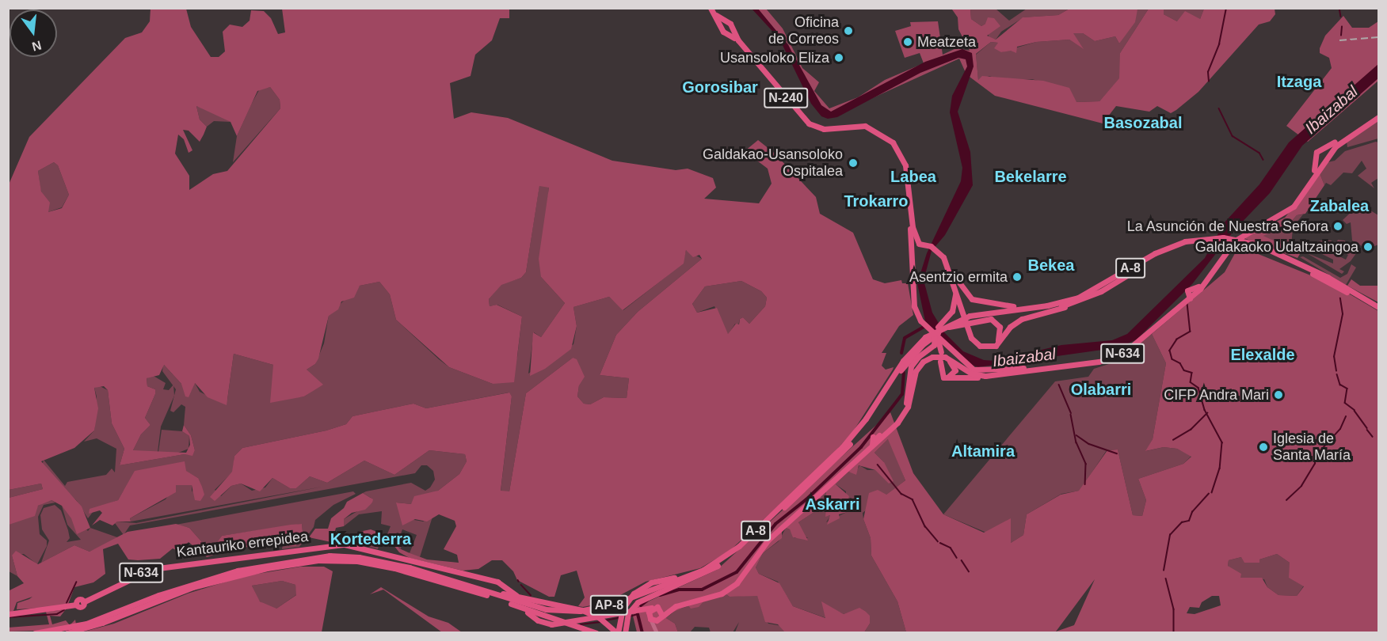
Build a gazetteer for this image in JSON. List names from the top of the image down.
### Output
{
  "streets": {
    "highway": [
      "N-240",
      "A-8",
      "N-634",
      "Kantauriko errepidea",
      "AP-8"
    ]
  },
  "crossings": [
    ["N-240", "A-8"],
    ["A-8", "AP-8"]
  ],
  "districts": [
    "Itzaga",
    "Gorosibar",
    "Basozabal",
    "Labea",
    "Bekelarre",
    "Trokarro",
    "Zabalea",
    "Bekea",
    "Elexalde",
    "Olabarri",
    "Altamira",
    "Askarri",
    "Kortederra"
  ],
  "water": ["Ibaizabal"],
  "places": [
    "Oficina de Correos",
    "Meatzeta",
    "Usansoloko Eliza",
    "Galdakao-Usansoloko Ospitalea",
    "La Asunción de Nuestra Señora",
    "Galdakaoko Udaltzaingoa",
    "Asentzio ermita",
    "CIFP Andra Mari",
    "Iglesia de Santa María"
  ],
  "north": "bottom"
}
